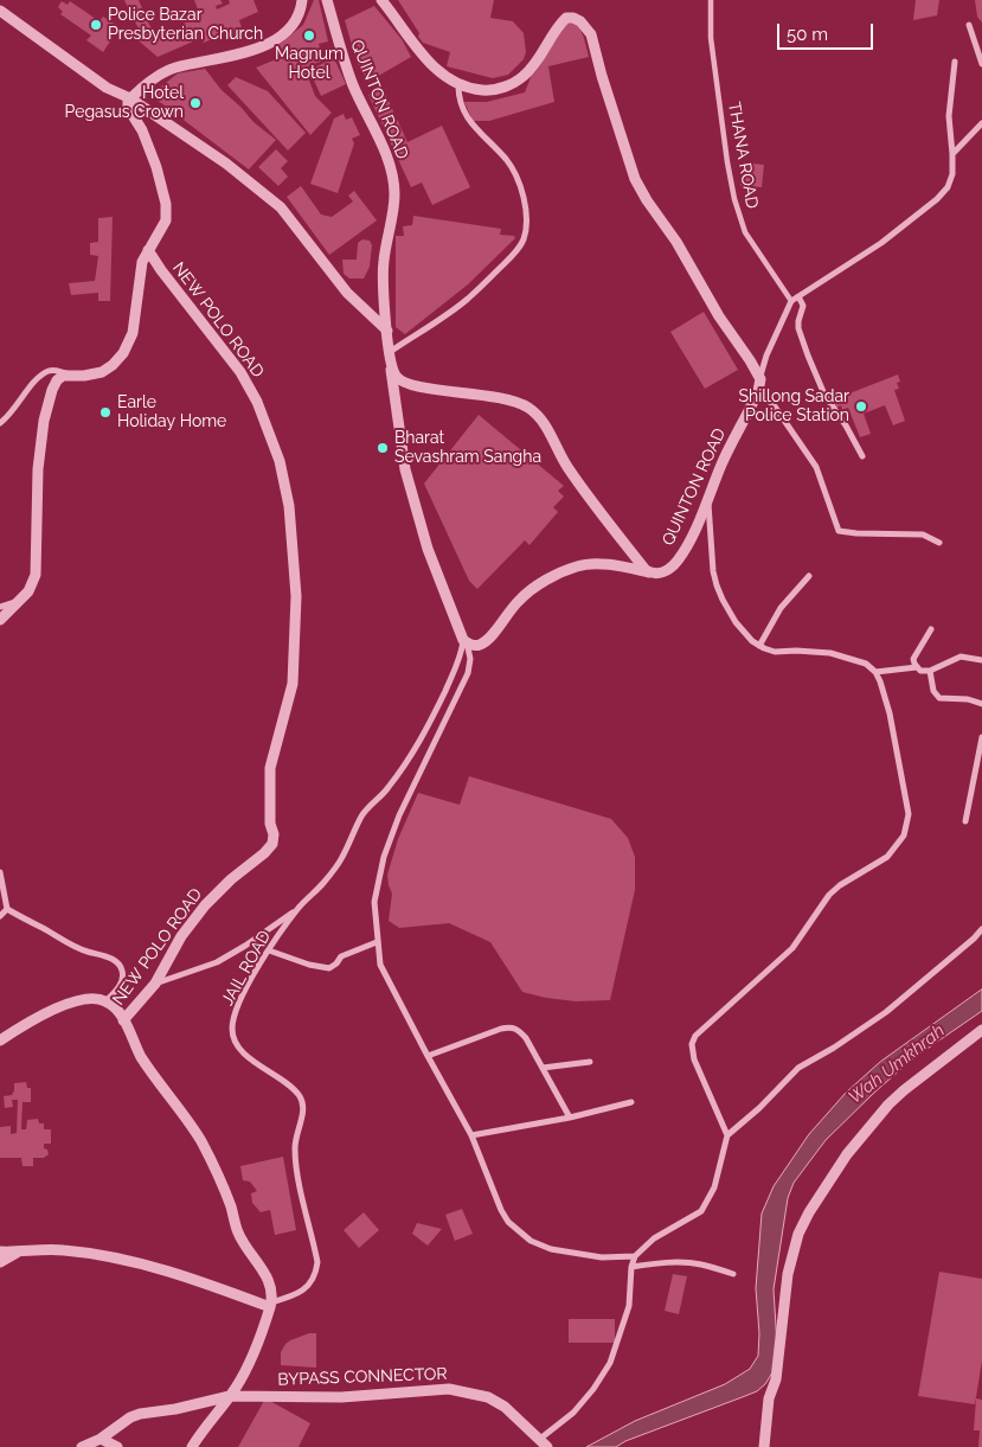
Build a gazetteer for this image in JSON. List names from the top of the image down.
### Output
{
  "streets": {
    "street": [
      "QUINTON ROAD",
      "THANA ROAD",
      "NEW POLO ROAD",
      "JAIL ROAD",
      "BYPASS CONNECTOR"
    ]
  },
  "water": ["Wah Umkhrah"],
  "places": [
    "Police Bazar Presbyterian Church",
    "Magnum Hotel",
    "Hotel Pegasus Crown",
    "Shillong Sadar Police Station",
    "Earle Holiday Home",
    "Bharat Sevashram Sangha"
  ],
  "scale_bar": "50 m"
}
